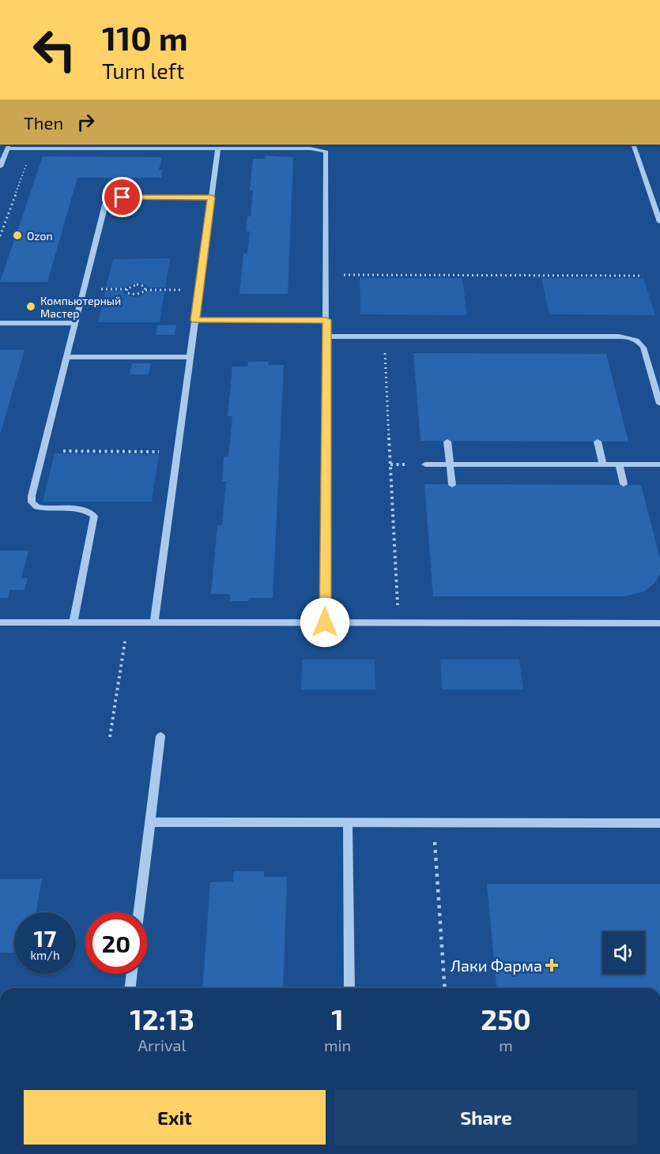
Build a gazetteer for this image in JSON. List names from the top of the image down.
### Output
{
  "places": {
    "other": ["Ozon", "Компьютерный Мастер"],
    "health": ["Лаки Фарма"]
  },
  "page": {
    "turn": ["110 m", "Turn left"],
    "then": "Then",
    "speed": "17 km/h",
    "limit": "20",
    "eta": [
      "12:13",
      "Arrival",
      "1",
      "min",
      "250",
      "m"
    ],
    "buttons": ["Exit", "Share"]
  }
}
